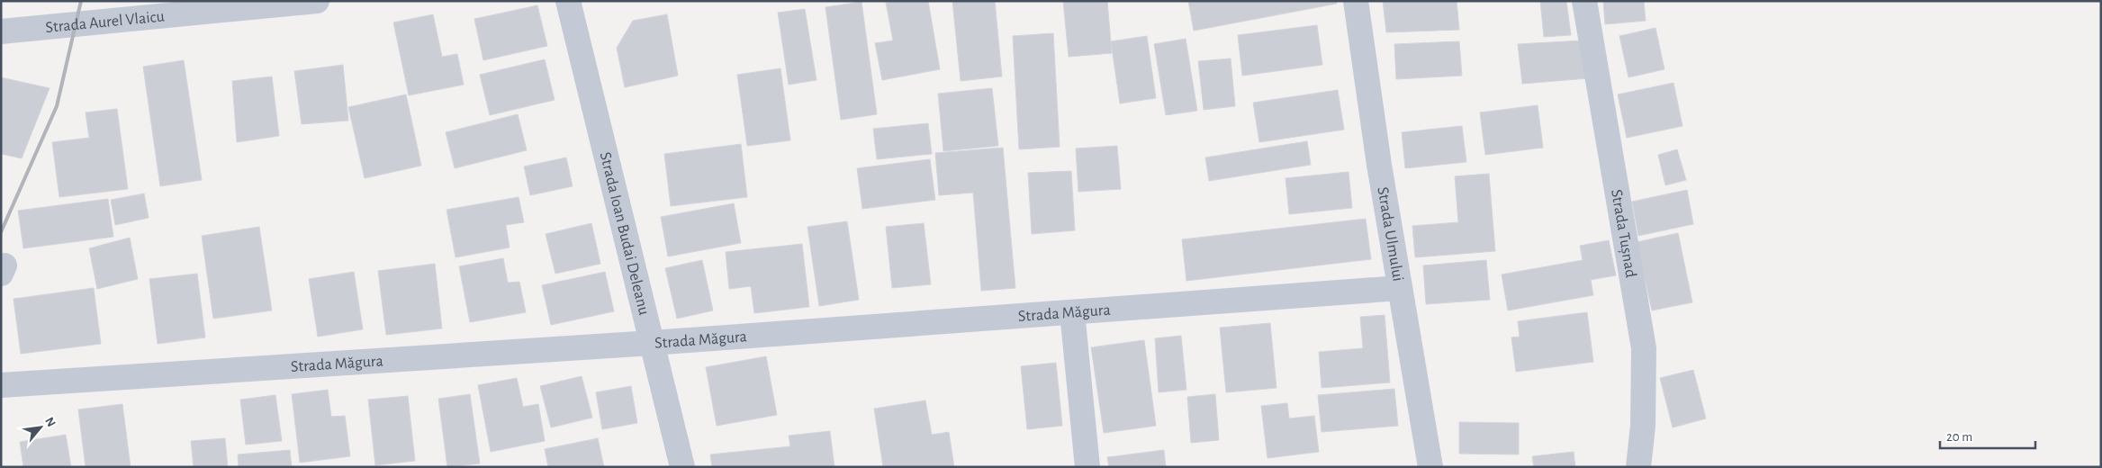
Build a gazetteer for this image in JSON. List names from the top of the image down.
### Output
{
  "streets": {
    "street": [
      "Strada Aurel Vlaicu",
      "Strada Tușnad",
      "Strada Ioan Budai Deleanu",
      "Strada Ulmului",
      "Strada Măgura"
    ]
  },
  "crossings": [
    ["Strada Ioan Budai Deleanu", "Strada Măgura"],
    ["Strada Ulmului", "Strada Măgura"]
  ],
  "scale_bar": "20 m",
  "north": "top right"
}
